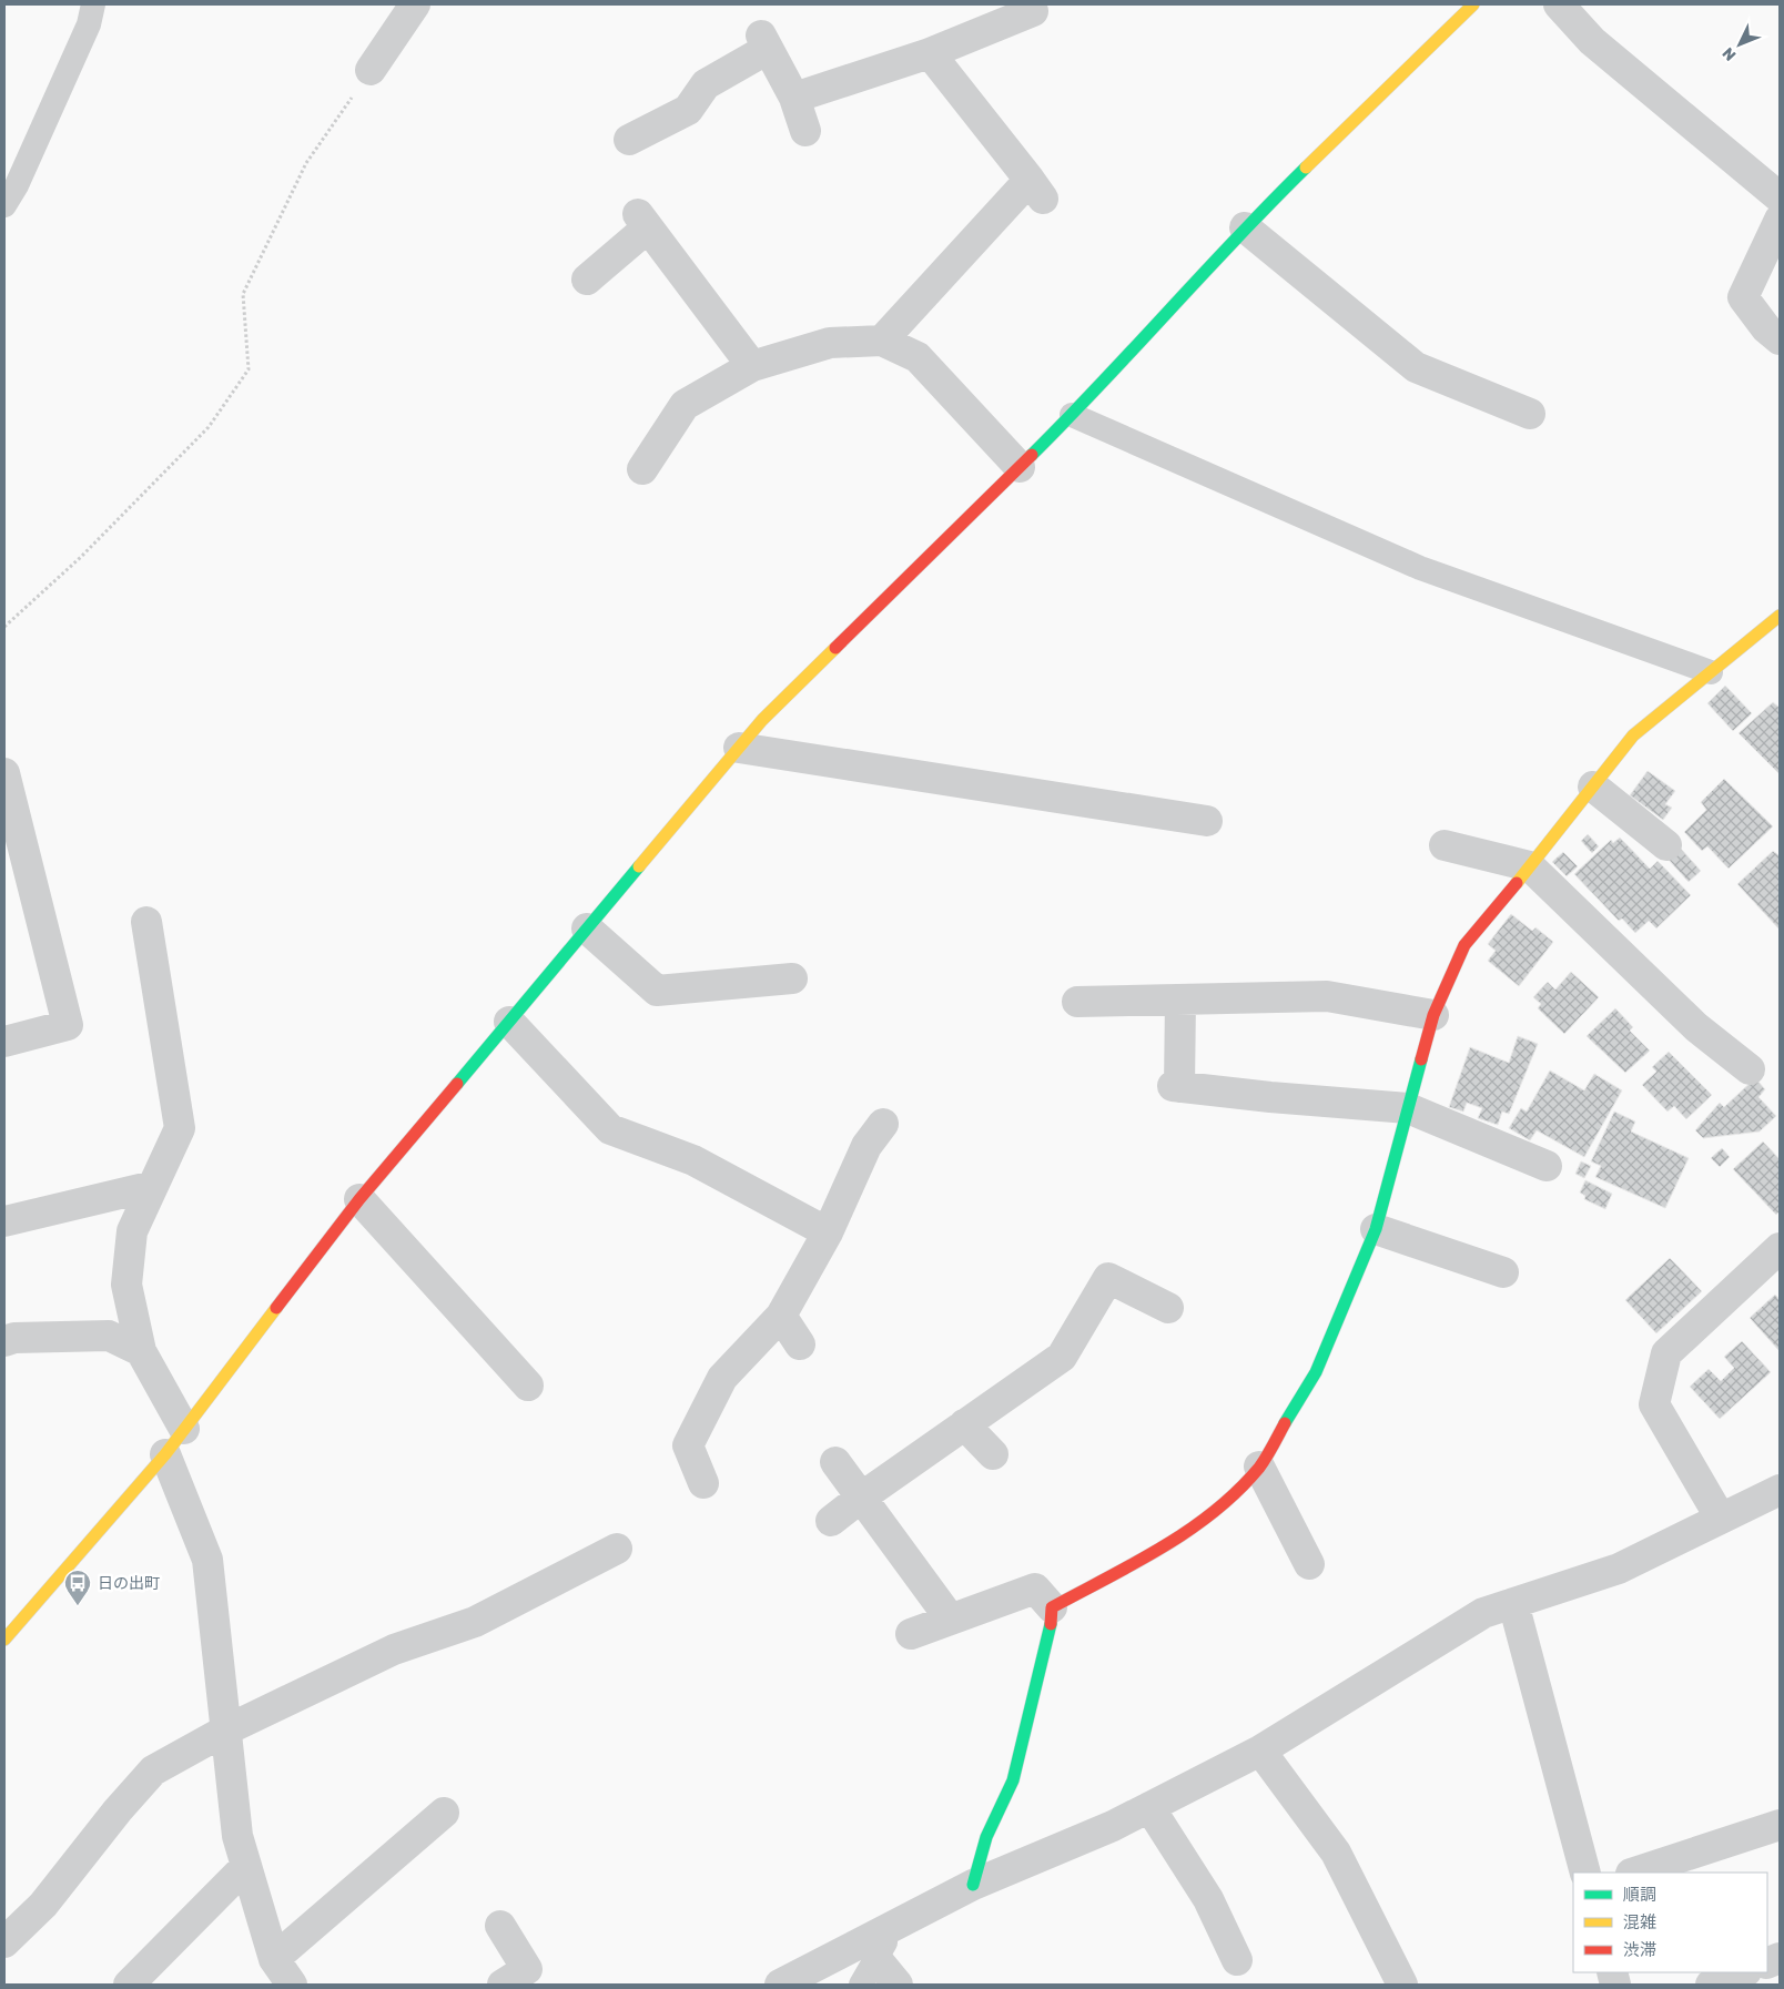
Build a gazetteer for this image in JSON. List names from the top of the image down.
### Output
{
  "places": {
    "bus stop": ["日の出町"]
  },
  "legend": ["順調", "混雑", "渋滞"],
  "north": "bottom left"
}
